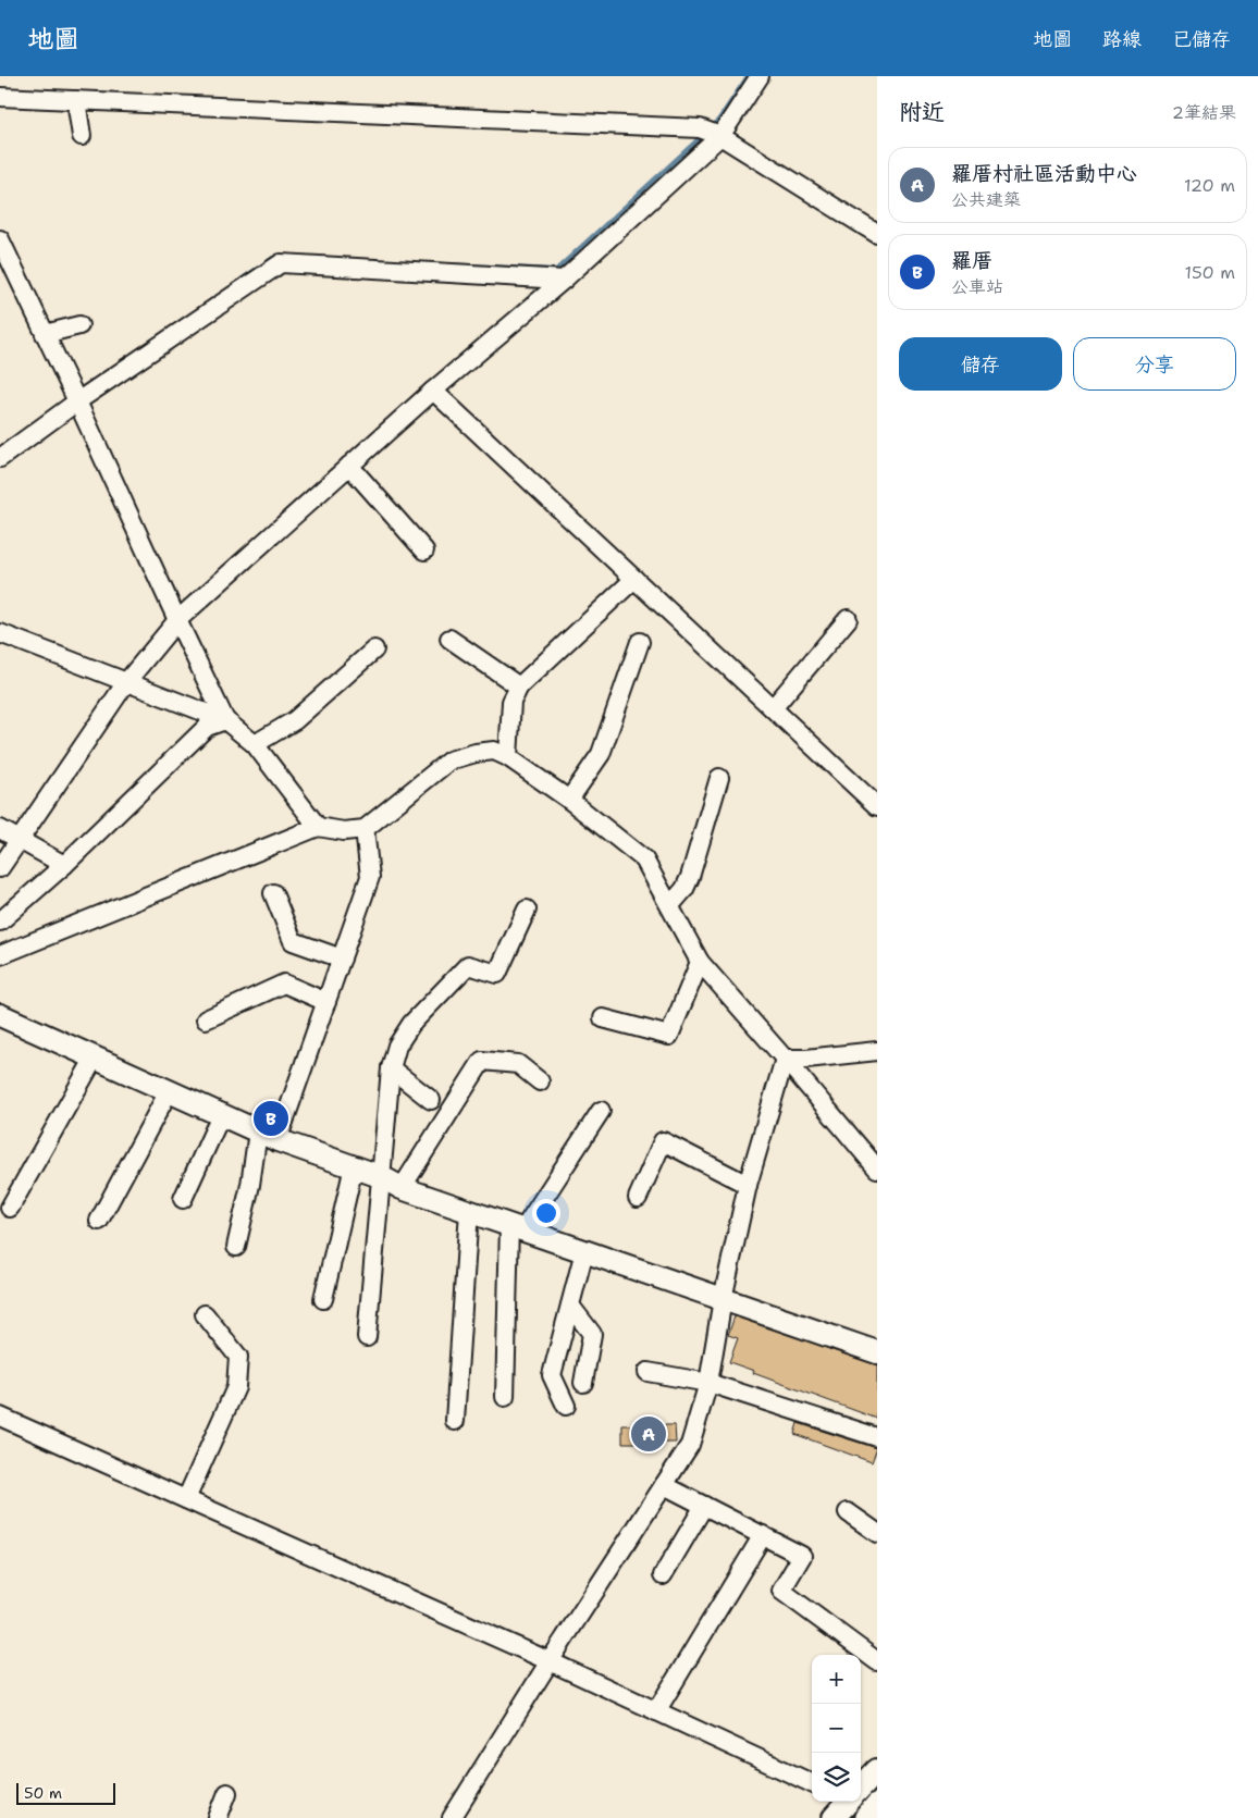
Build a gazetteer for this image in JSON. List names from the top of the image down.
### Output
{
  "scale_bar": "50 m",
  "page": {
    "header": "地圖",
    "nav": ["地圖", "路線", "已儲存"],
    "heading": ["附近", "2筆結果"],
    "list": [
      {
        "mark": "A",
        "name": "羅厝村社區活動中心",
        "note": "公共建築",
        "value": "120 m"
      },
      {
        "mark": "B",
        "name": "羅厝",
        "note": "公車站",
        "value": "150 m"
      }
    ],
    "buttons": ["儲存", "分享"],
    "pins": ["B", "A"],
    "map_buttons": ["+", "−"],
    "scale": "50 m"
  }
}
